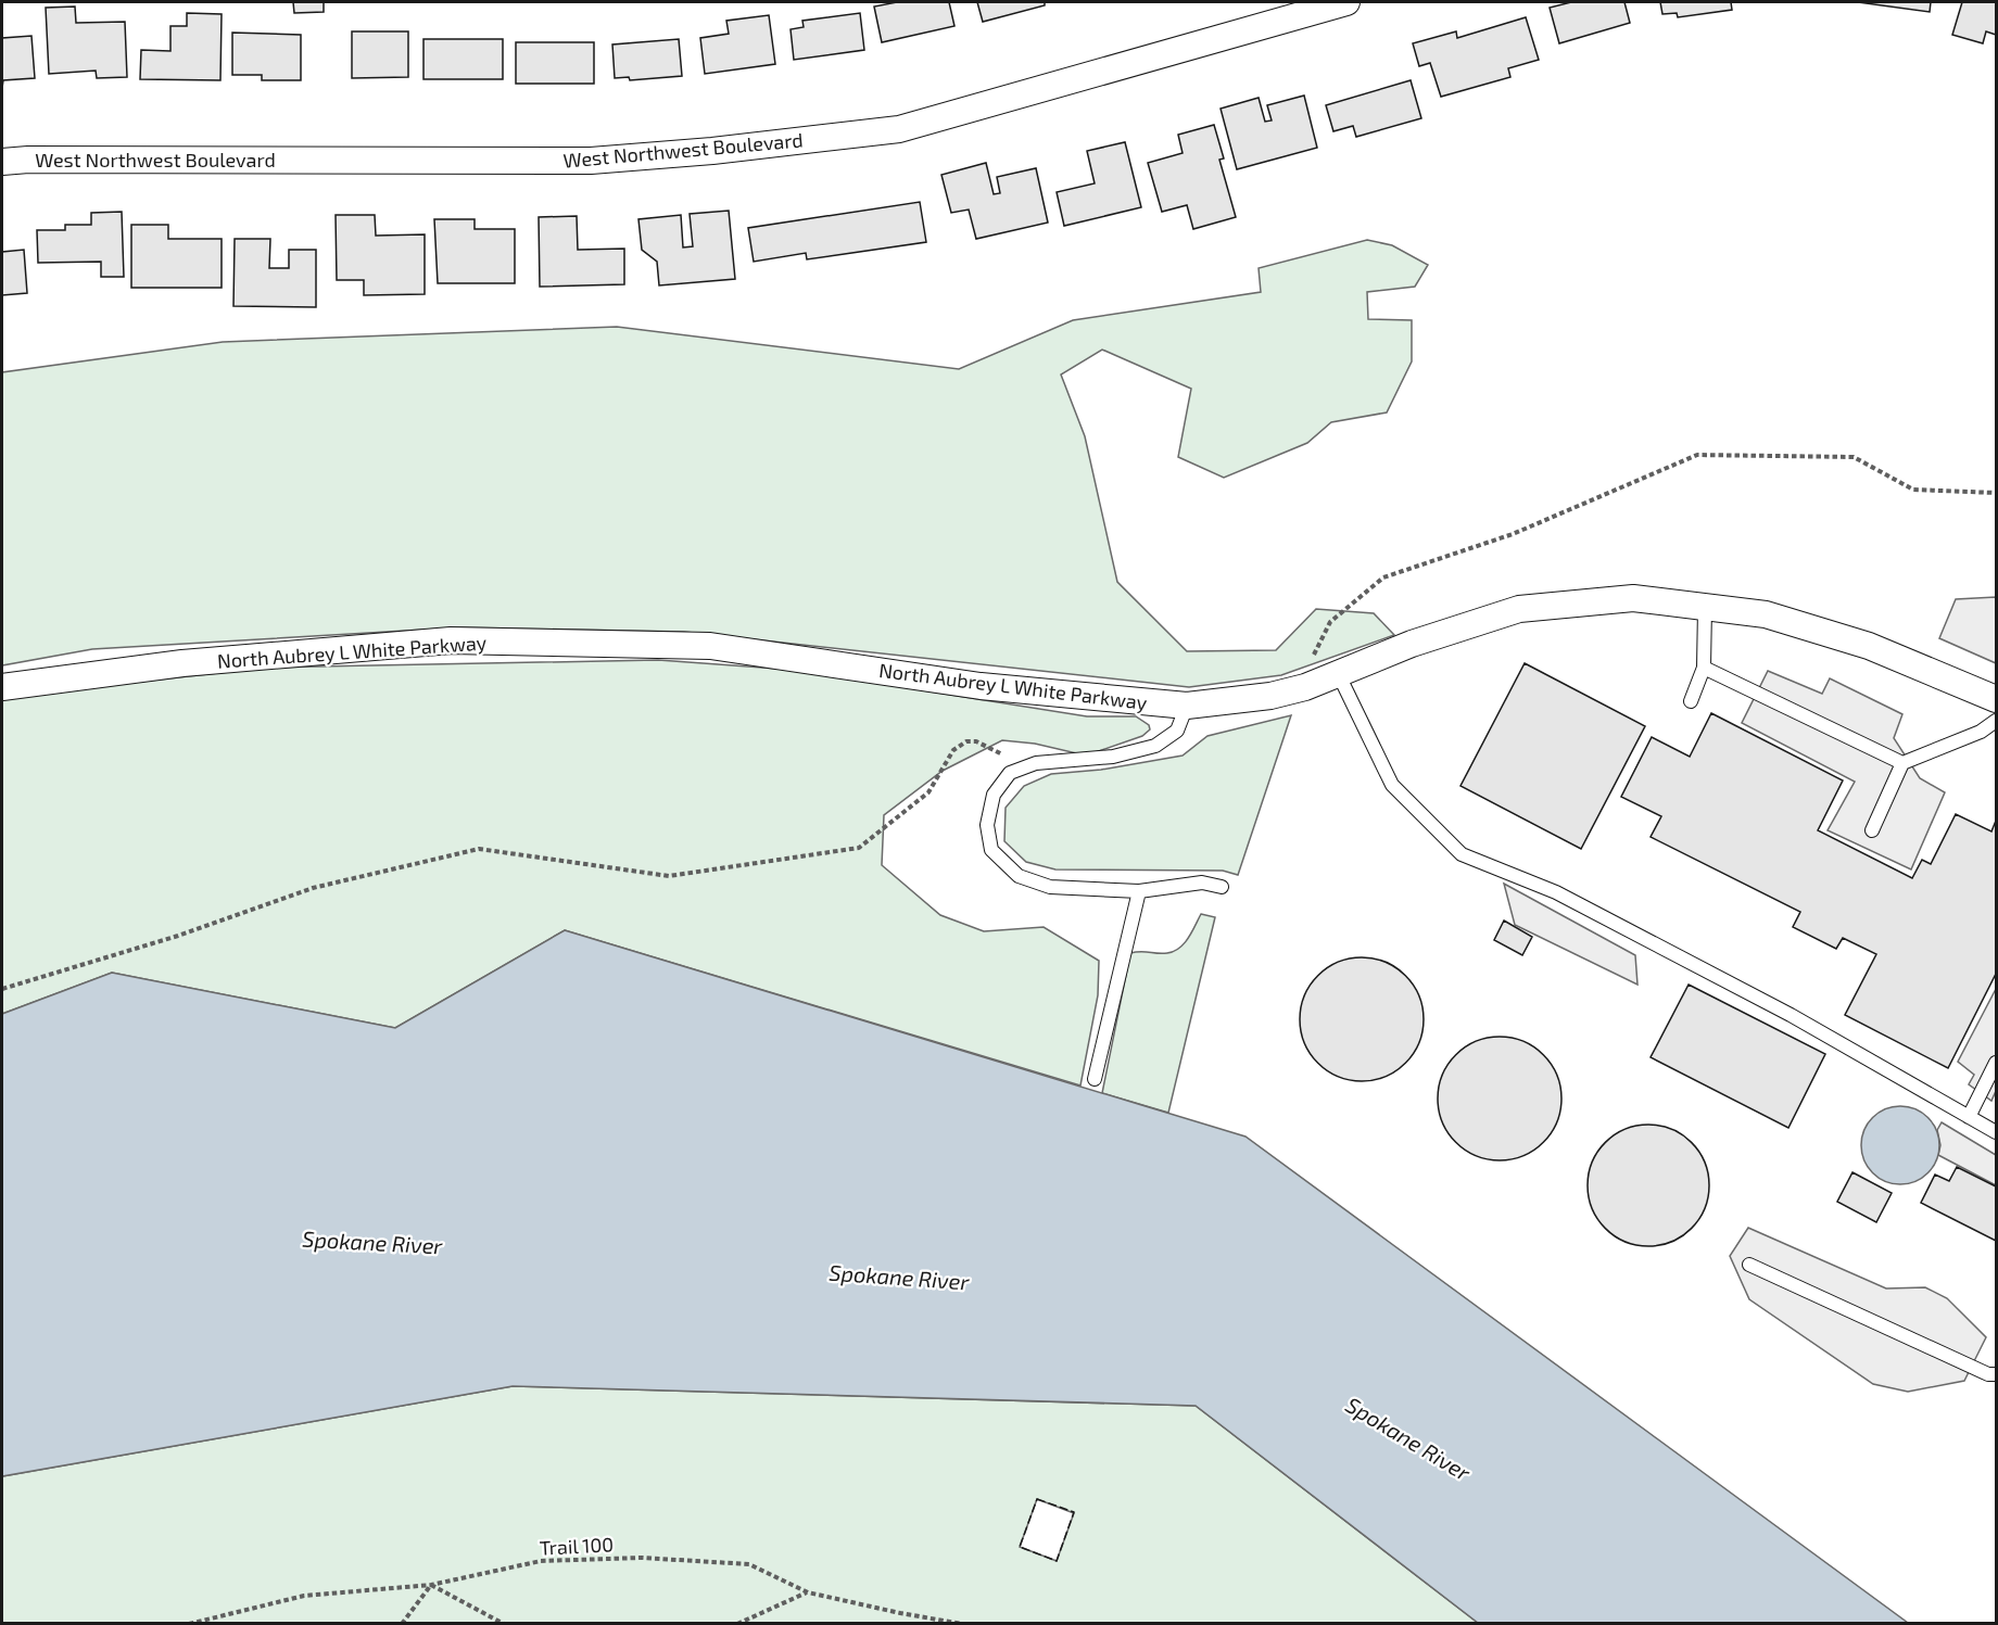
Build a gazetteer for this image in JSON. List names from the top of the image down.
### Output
{
  "streets": {
    "street": ["West Northwest Boulevard", "North Aubrey L White Parkway"],
    "path": ["Trail 100"]
  },
  "water": ["Spokane River"]
}
